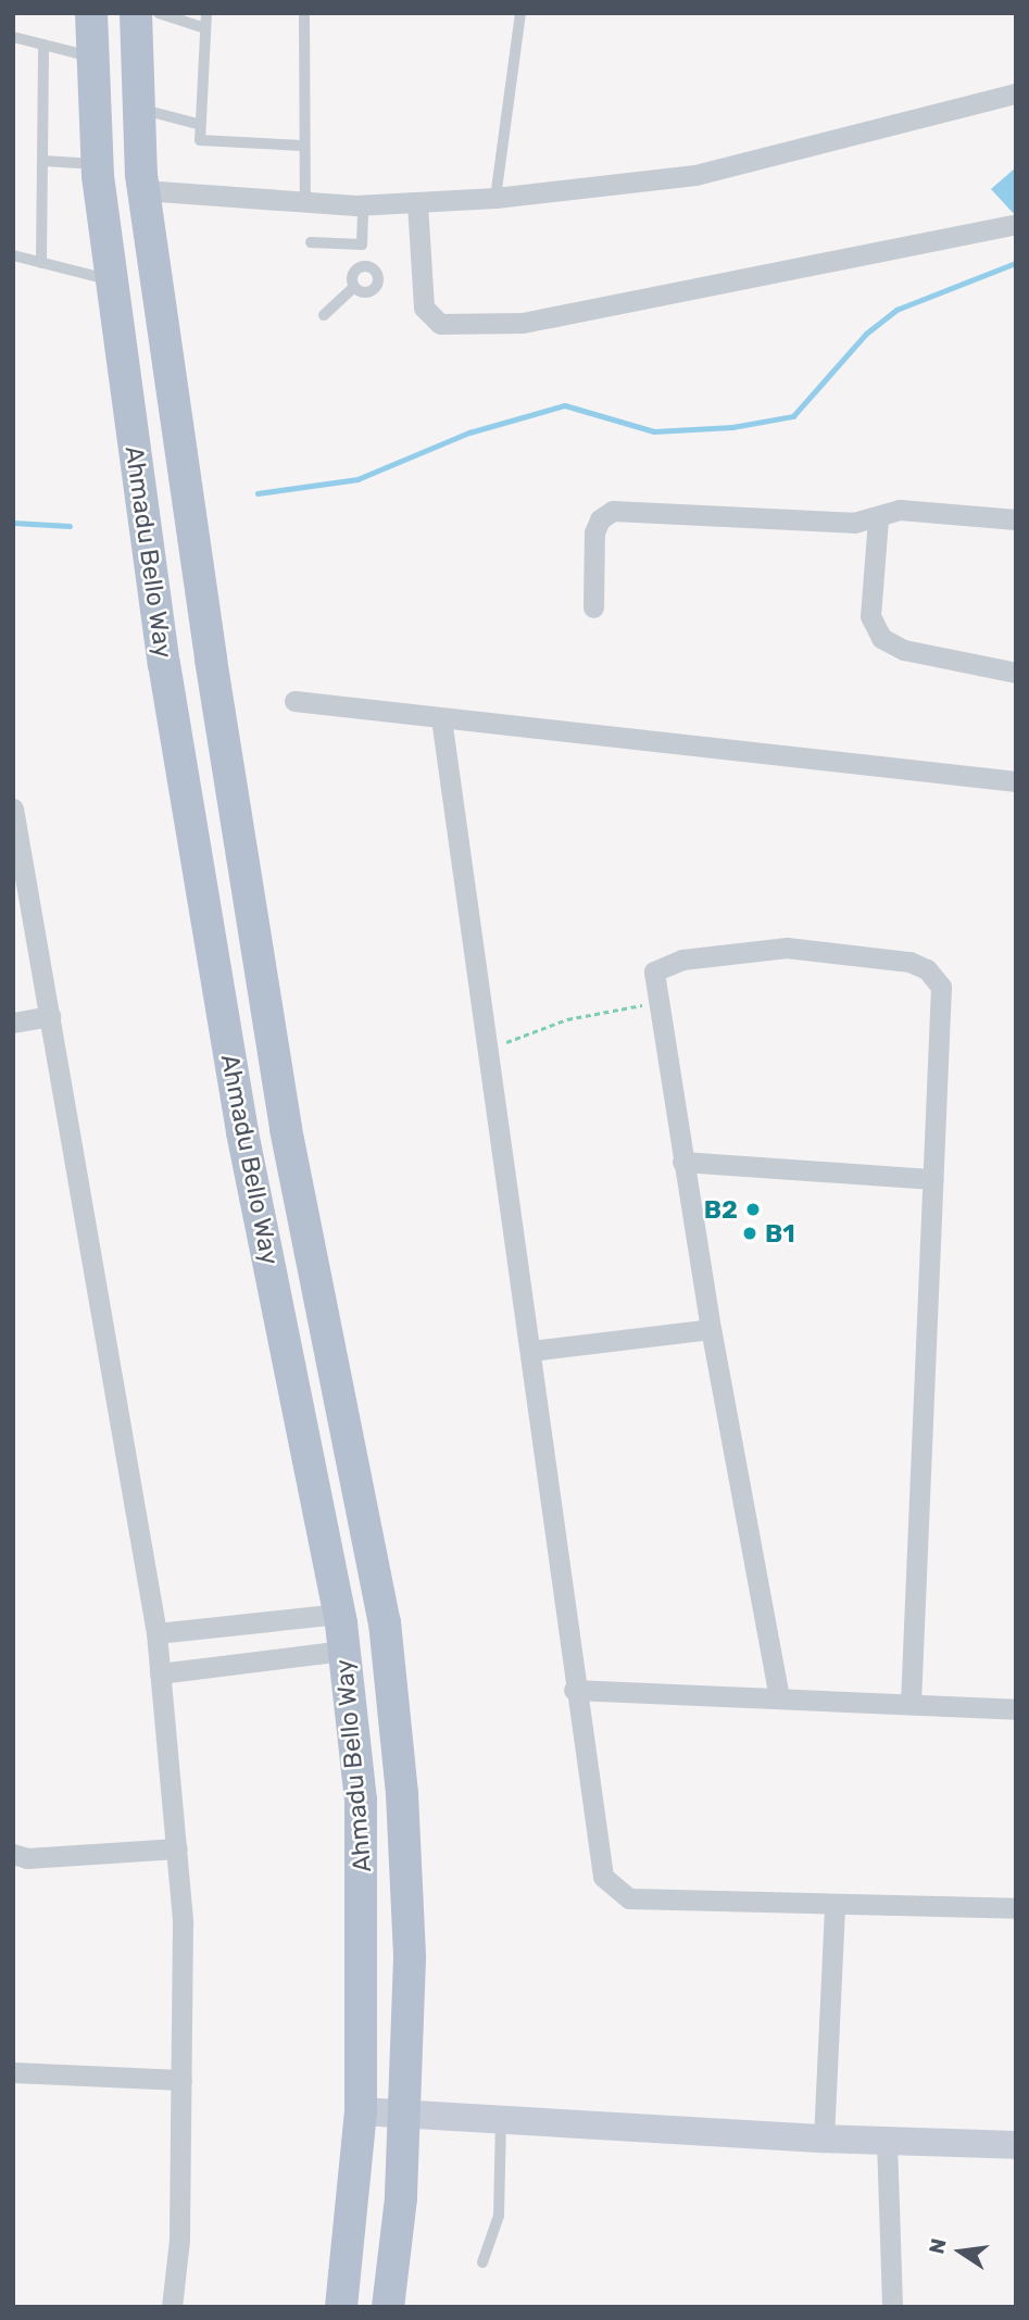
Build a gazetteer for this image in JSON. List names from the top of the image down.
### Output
{
  "streets": {
    "main road": ["Ahmadu Bello Way"]
  },
  "places": ["B2", "B1"],
  "north": "left"
}
